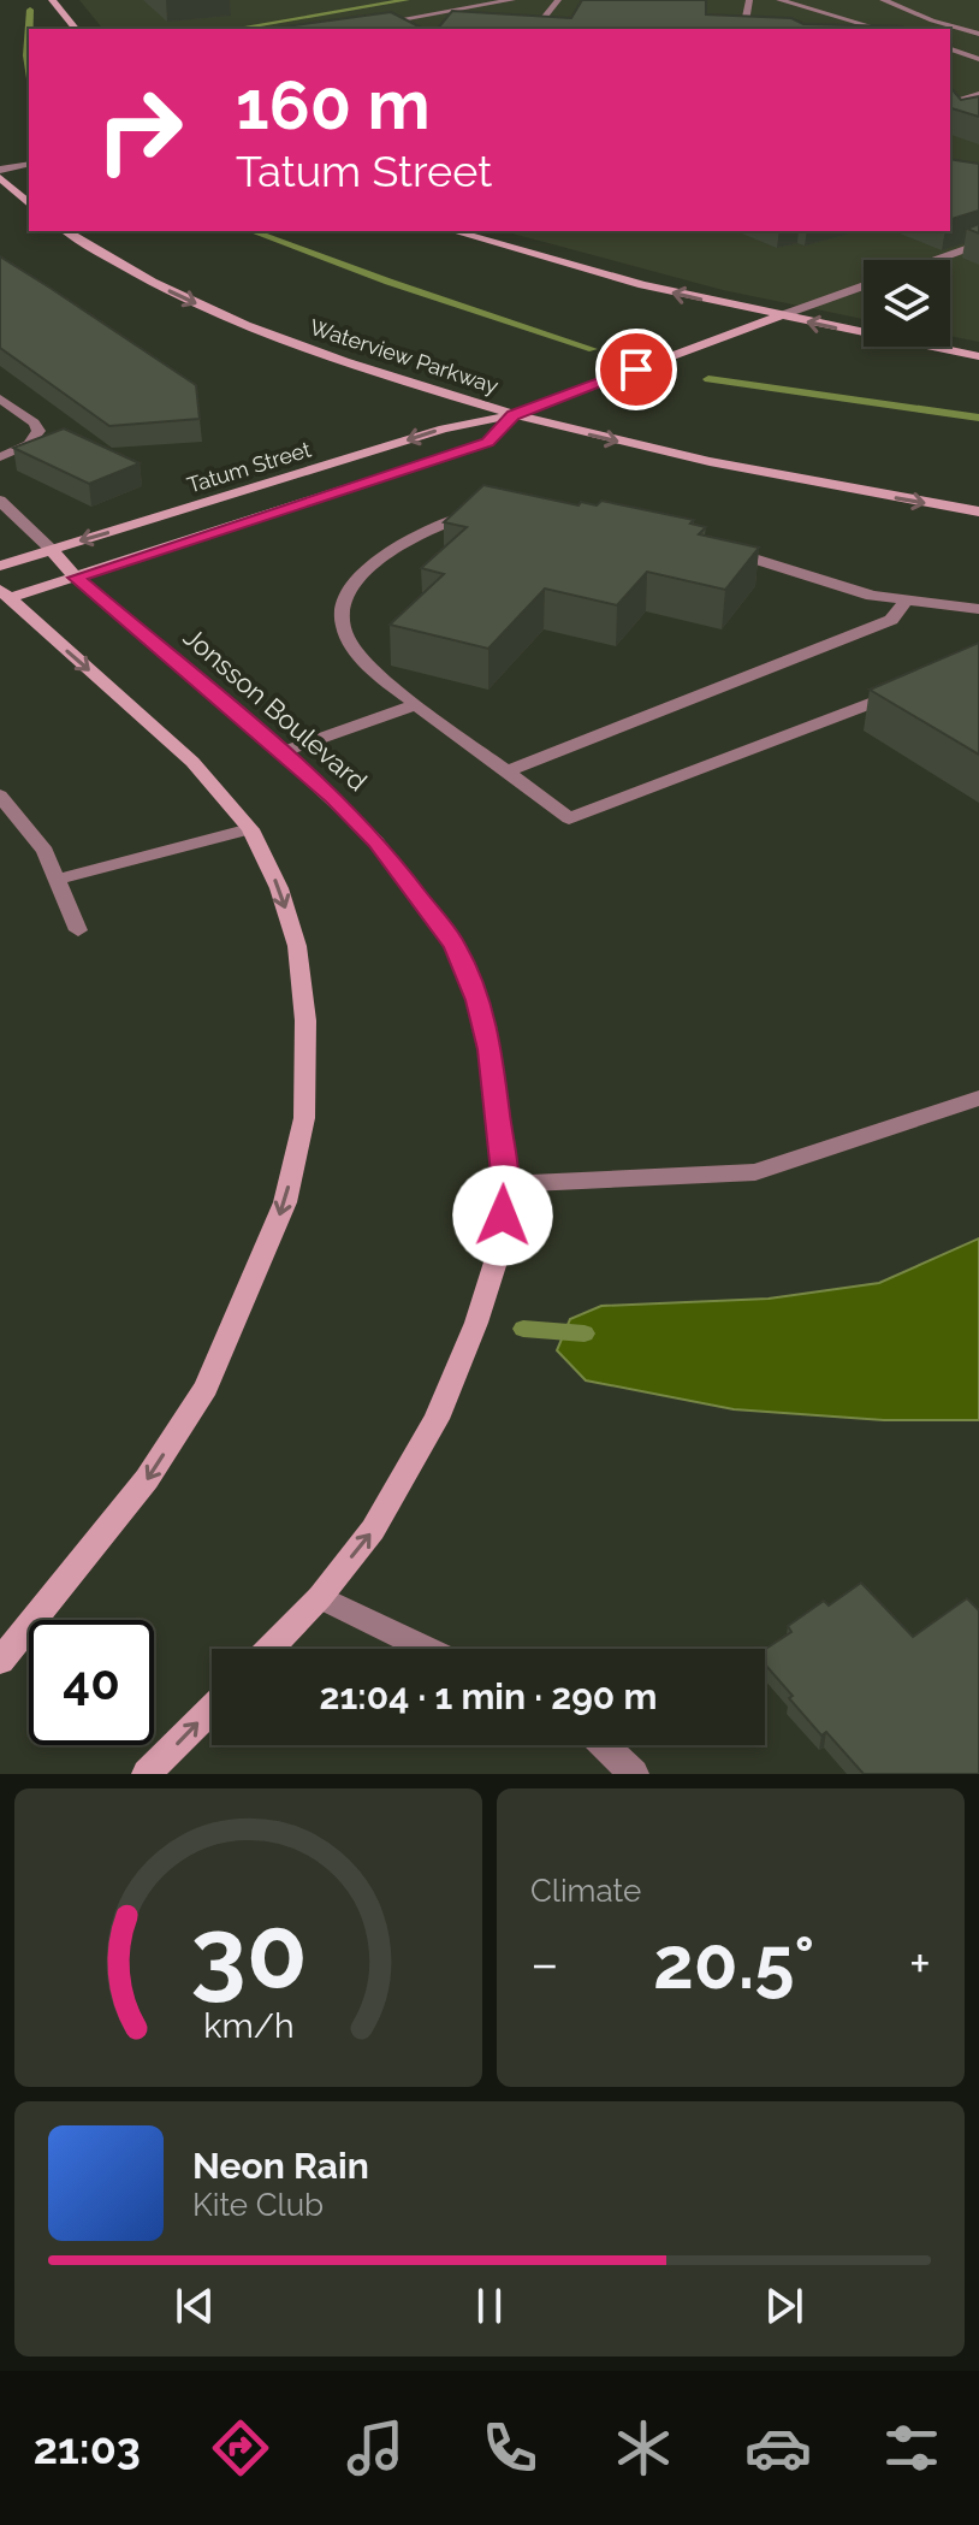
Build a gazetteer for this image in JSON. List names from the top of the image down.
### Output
{
  "streets": {
    "street": ["Waterview Parkway", "Tatum Street", "Jonsson Boulevard"]
  },
  "crossings": [
    ["Waterview Parkway", "Tatum Street"],
    ["Tatum Street", "Jonsson Boulevard"]
  ],
  "page": {
    "turn": ["160 m", "Tatum Street"],
    "limit": "40",
    "trip": "21:04 · 1 min · 290 m",
    "tile": "Climate",
    "heat": ["−", "20.5°", "+"],
    "song": ["Neon Rain", "Kite Club"],
    "tabs": "21:03",
    "gauge": ["30", "km/h"]
  }
}
